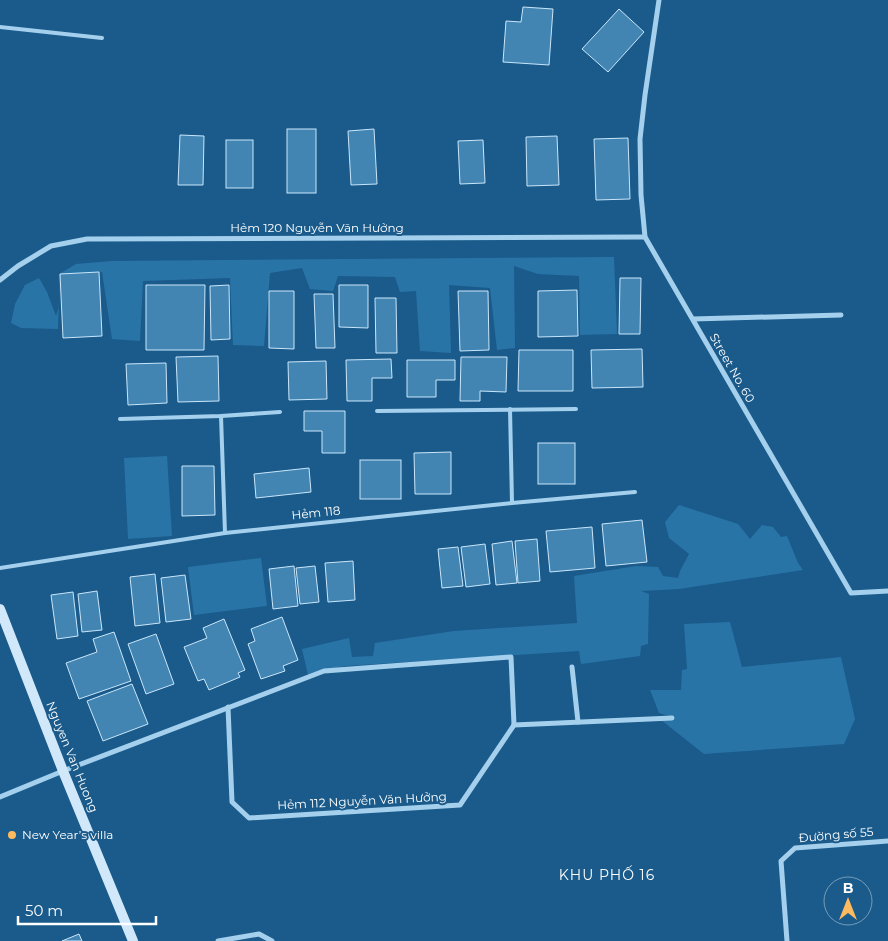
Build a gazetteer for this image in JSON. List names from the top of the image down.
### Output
{
  "streets": {
    "main road": ["Nguyen Van Huong"],
    "street": [
      "Hẻm 120 Nguyễn Văn Hưởng",
      "Street No. 60",
      "Hẻm 112 Nguyễn Văn Hưởng",
      "Đường số 55"
    ],
    "lane": ["Hẻm 118"]
  },
  "crossings": [
    ["Hẻm 120 Nguyễn Văn Hưởng", "Street No. 60"]
  ],
  "districts": ["KHU PHỐ 16"],
  "places": ["New Year’s villa"],
  "scale_bar": "50 m",
  "north": "top"
}
